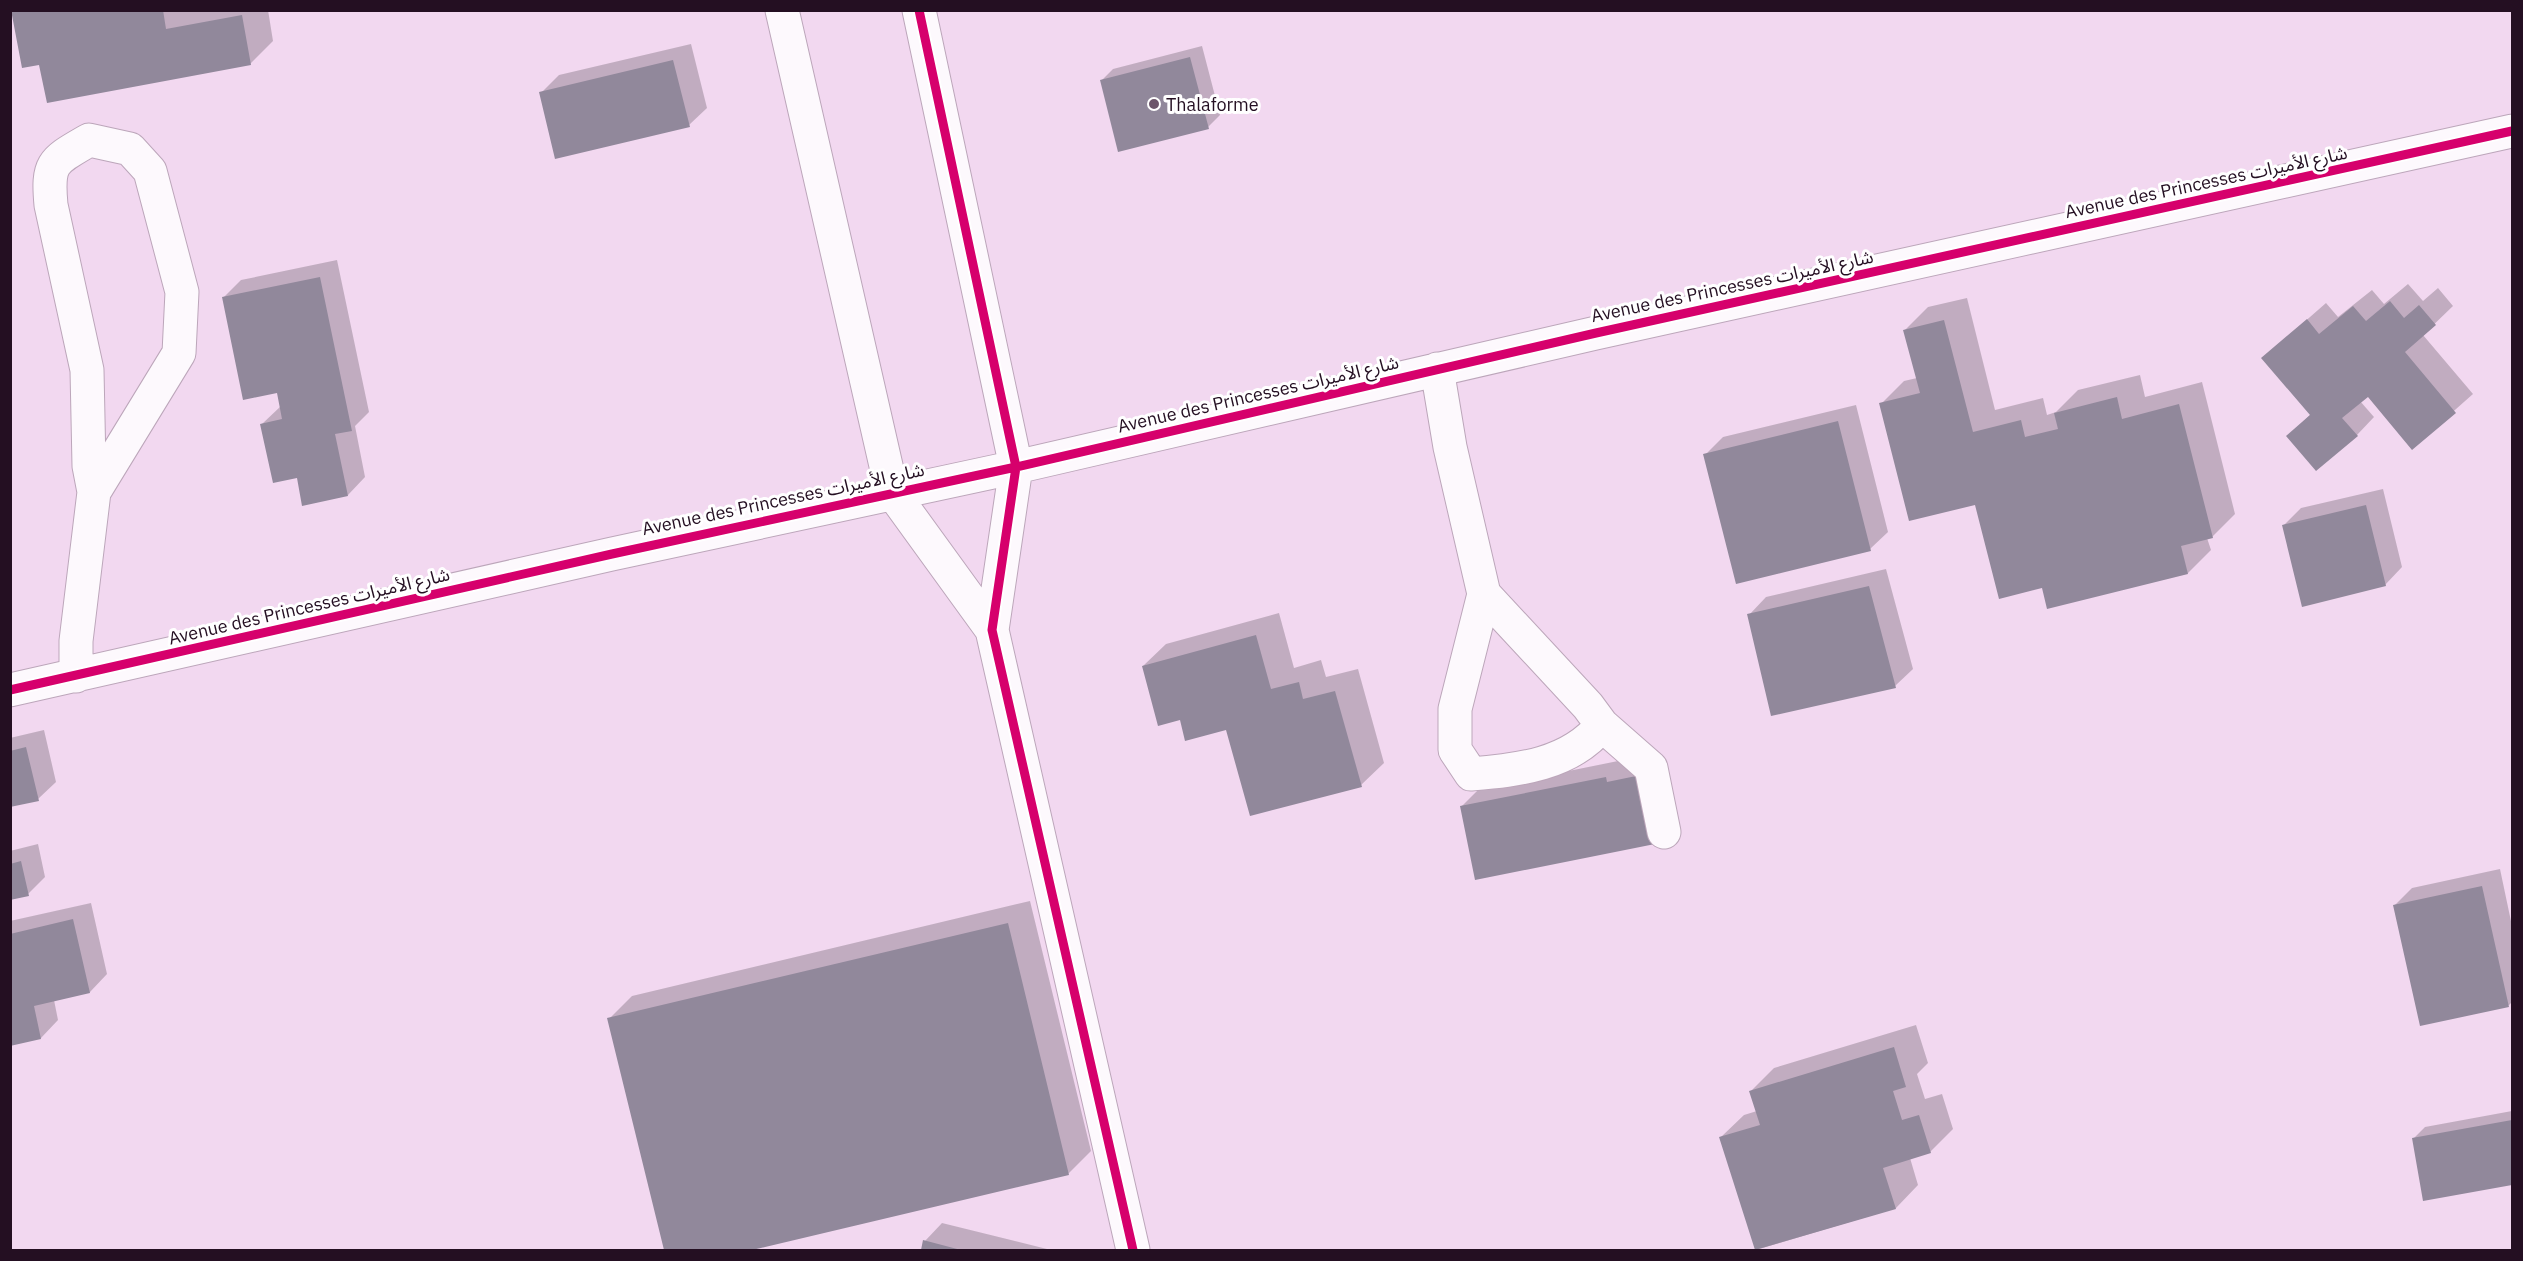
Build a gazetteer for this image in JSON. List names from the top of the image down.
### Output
{
  "streets": {
    "street": ["Avenue des Princesses شارع الأميرات"]
  },
  "places": ["Thalaforme"]
}
